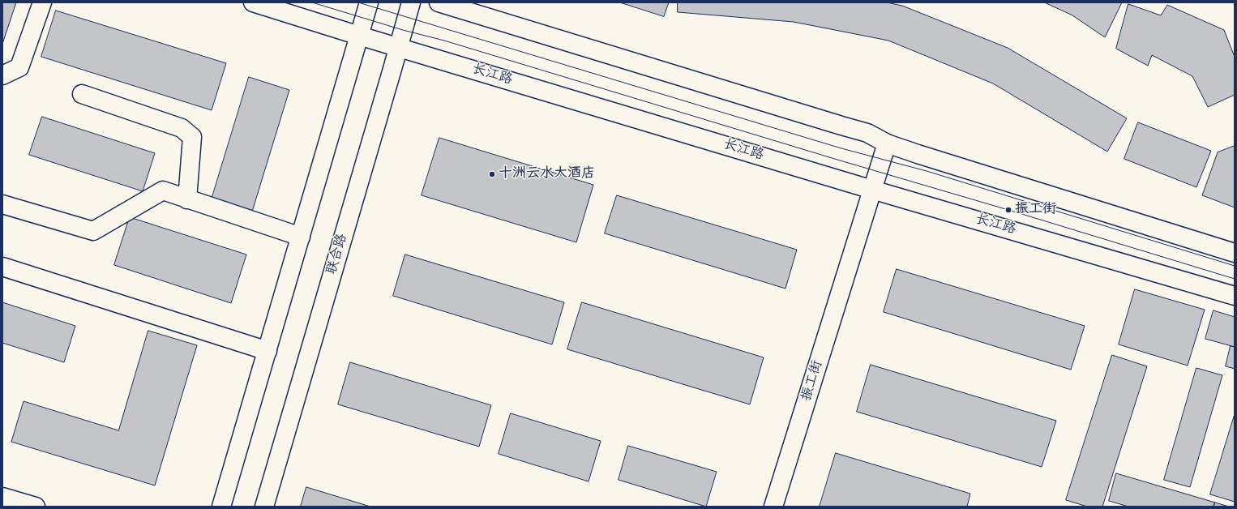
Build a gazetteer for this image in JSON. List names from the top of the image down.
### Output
{
  "streets": {
    "main road": ["长江路", "联合路", "振工街"]
  },
  "crossings": [
    ["长江路", "联合路"],
    ["长江路", "振工街"]
  ],
  "places": ["十洲云水大酒店", "振工街"]
}
